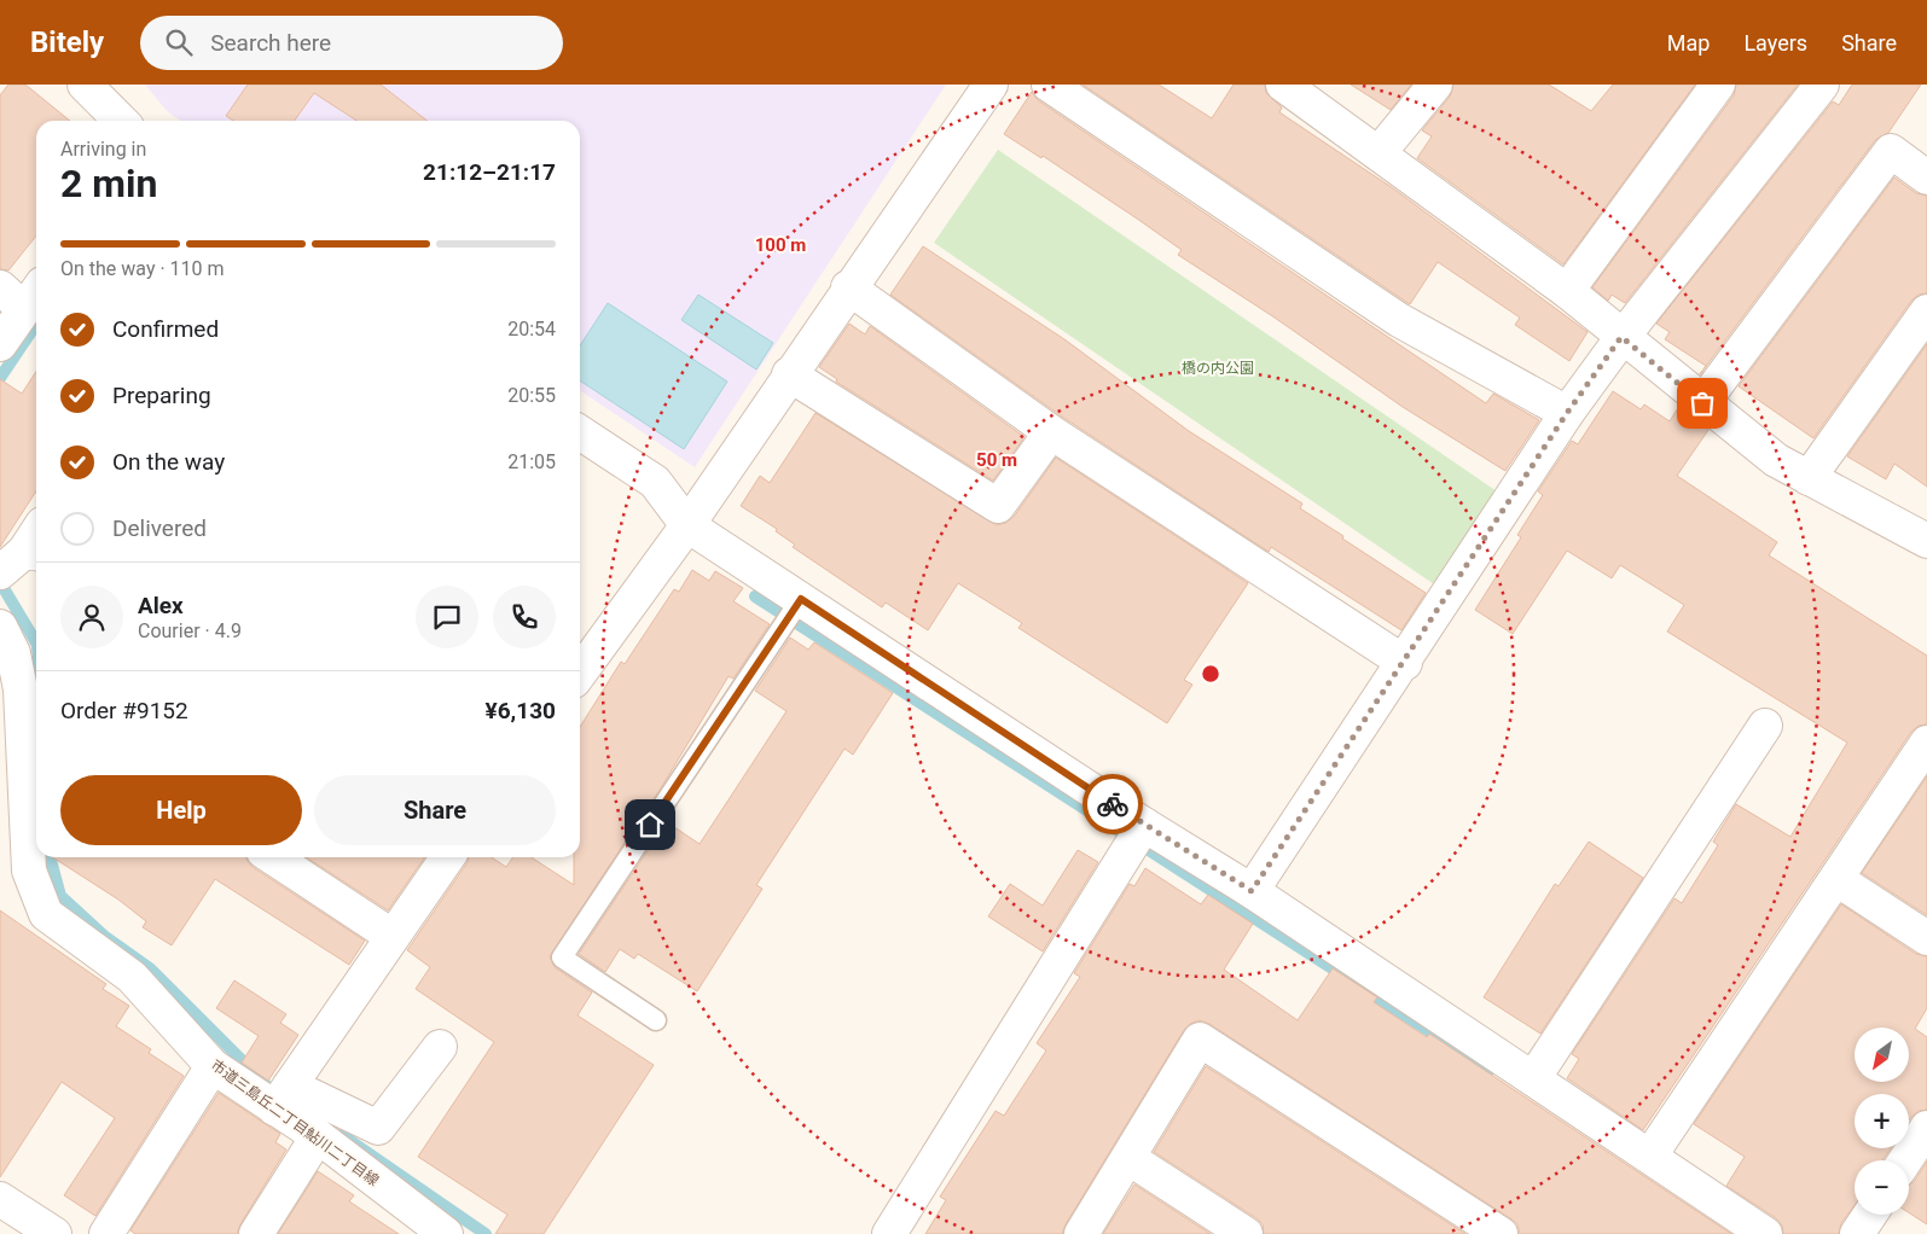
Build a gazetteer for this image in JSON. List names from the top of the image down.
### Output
{
  "streets": {
    "street": ["市道三島丘二丁目鮎川二丁目線"]
  },
  "parks": ["橋の内公園"],
  "north": "bottom left",
  "page": {
    "header": "Bitely",
    "search": "Search here",
    "nav": ["Map", "Layers", "Share"],
    "heading": ["2 min", "Arriving in", "21:12–21:17"],
    "panel": [
      "Alex",
      "Courier · 4.9",
      "Order #9152",
      "¥6,130"
    ],
    "bar": "On the way · 110 m",
    "list": [
      ["Confirmed", "20:54"],
      ["Preparing", "20:55"],
      ["On the way", "21:05"],
      "Delivered"
    ],
    "buttons": ["Help", "Share"],
    "map_buttons": ["+", "−"]
  },
  "rings": ["100 m", "50 m"]
}
